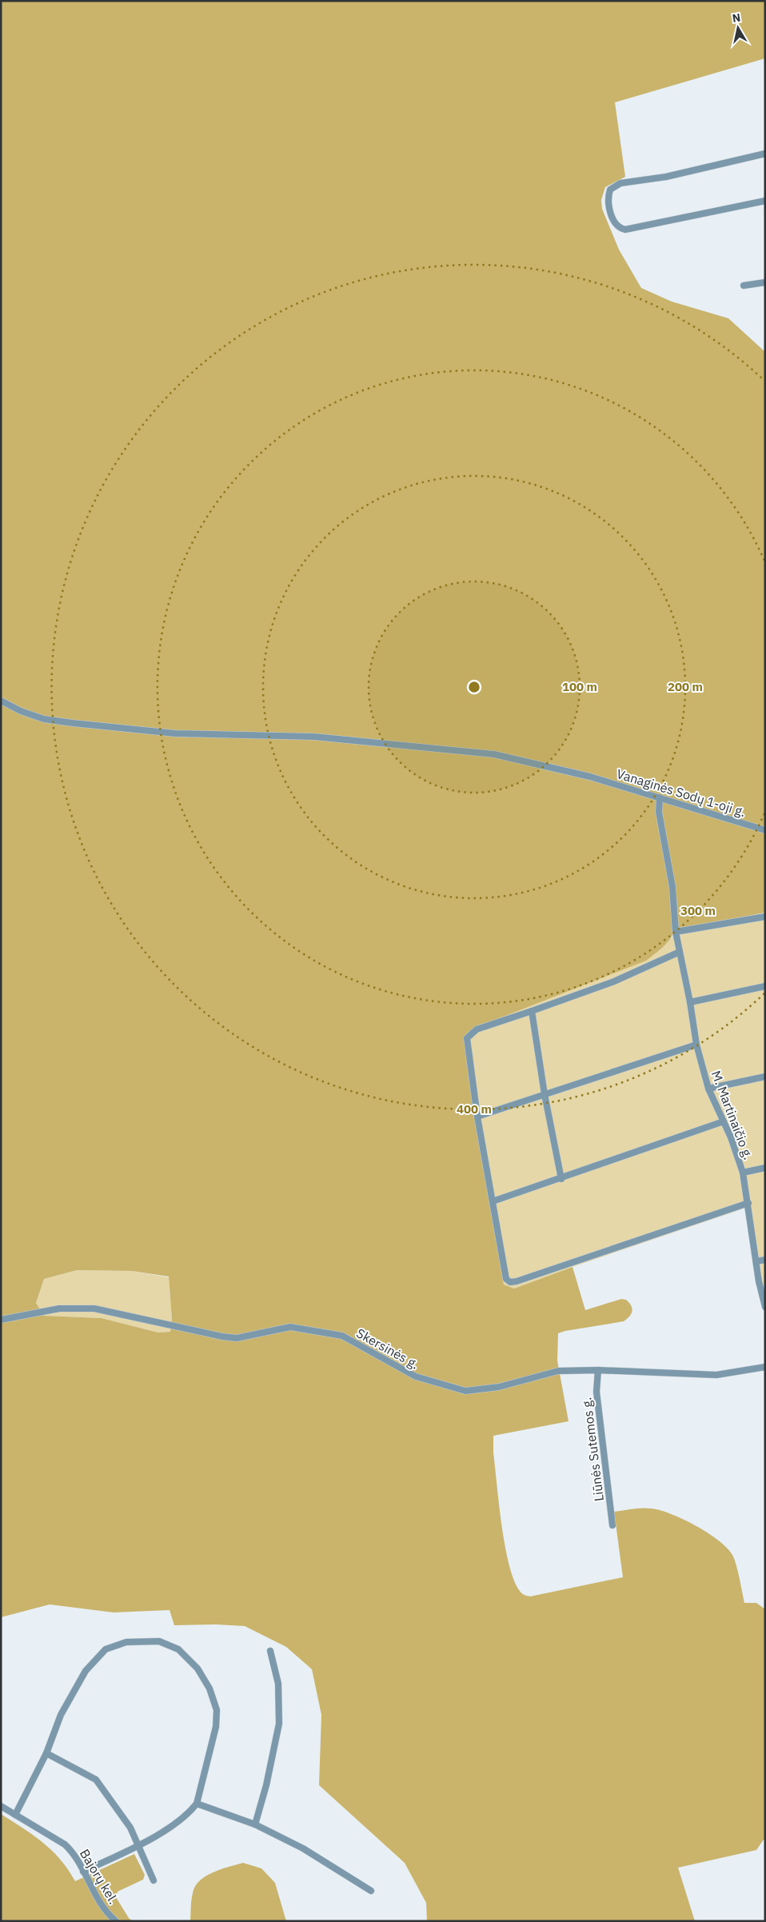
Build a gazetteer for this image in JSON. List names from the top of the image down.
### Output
{
  "streets": {
    "street": [
      "Vanaginės Sodų 1-oji g.",
      "M. Martinaičio g.",
      "Skersinės g.",
      "Liūnės Sutemos g.",
      "Bajorų kel."
    ]
  },
  "crossings": [
    ["Vanaginės Sodų 1-oji g.", "M. Martinaičio g."],
    ["Skersinės g.", "Liūnės Sutemos g."]
  ],
  "north": "top",
  "rings": [
    "100 m",
    "200 m",
    "300 m",
    "400 m"
  ]
}
